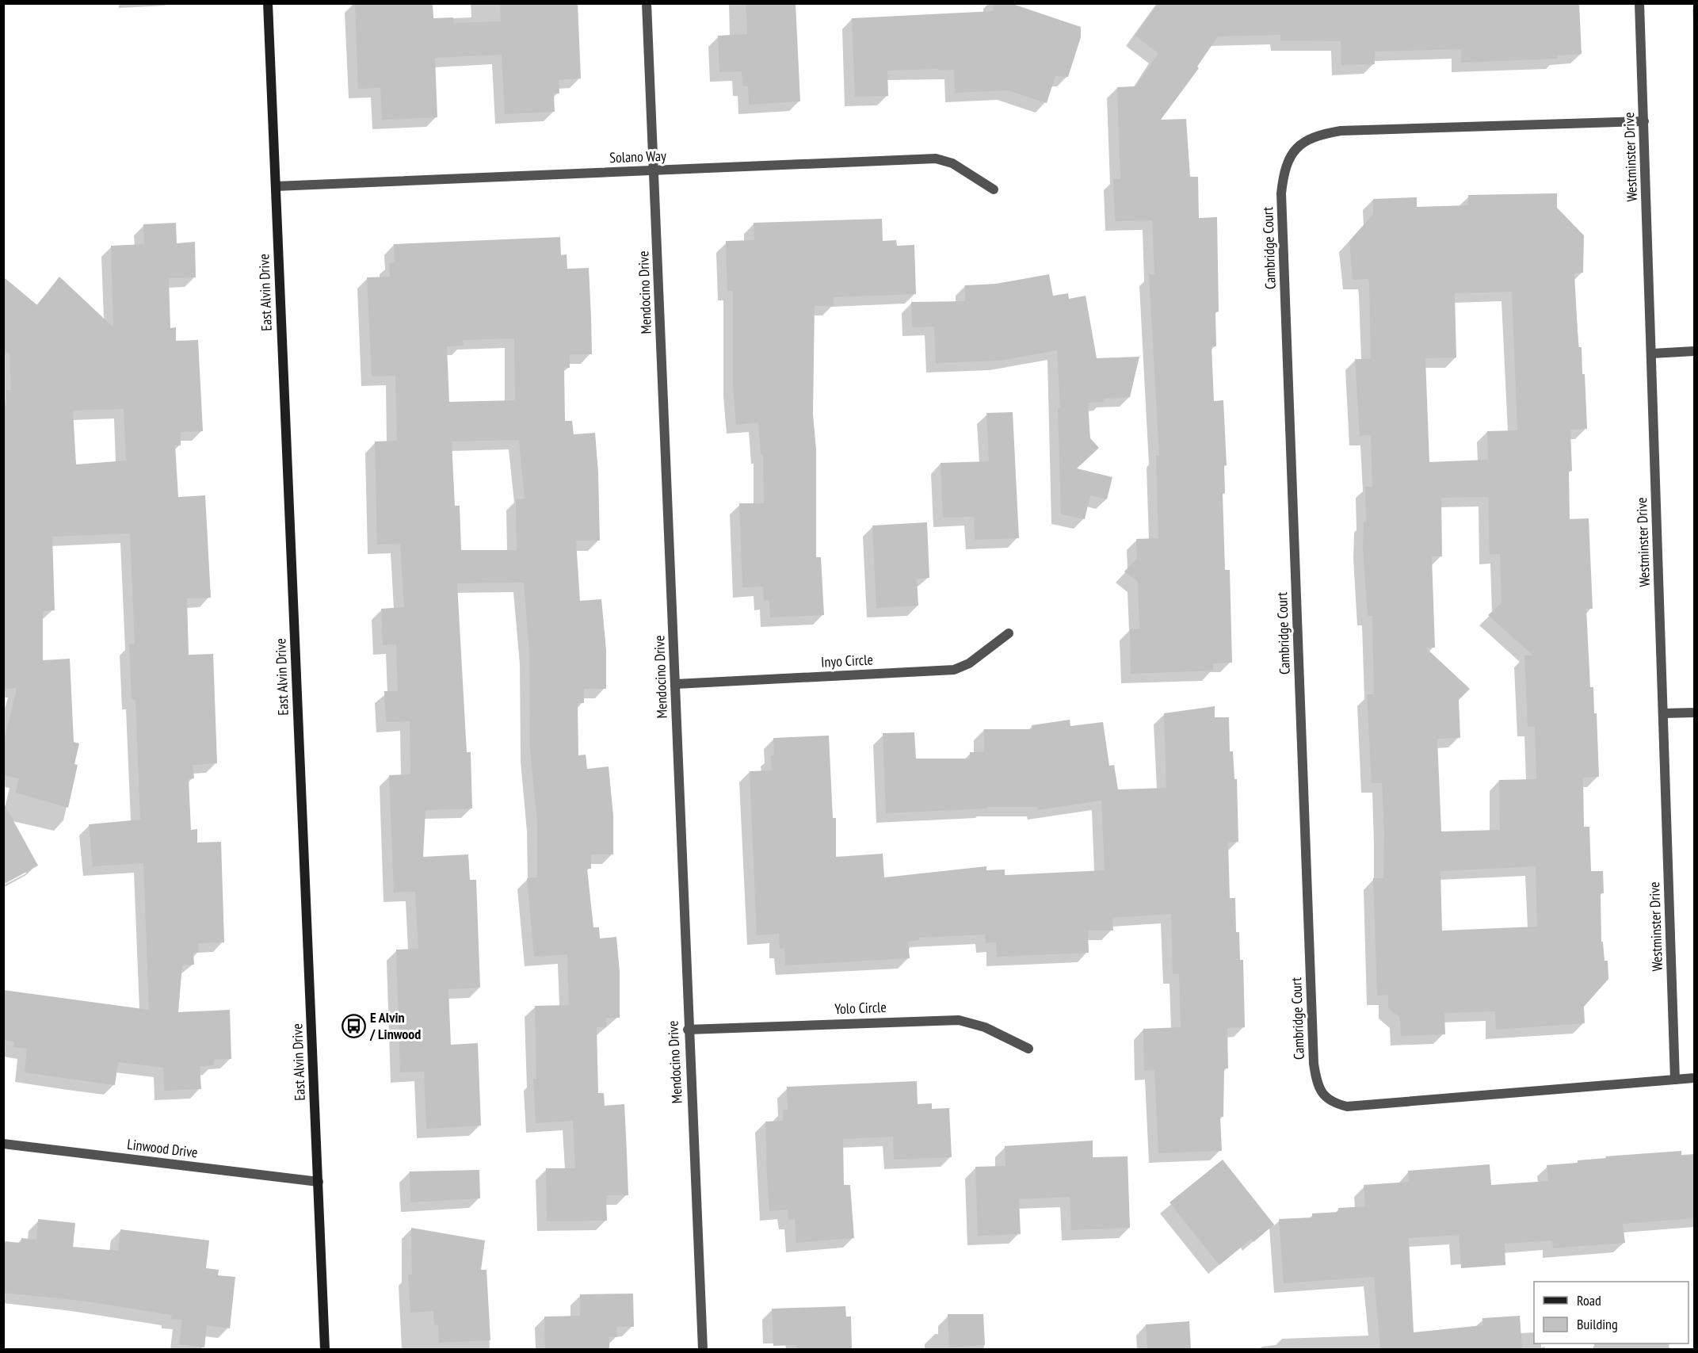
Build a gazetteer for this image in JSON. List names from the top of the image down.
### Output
{
  "streets": {
    "main road": ["East Alvin Drive"],
    "street": [
      "Solano Way",
      "Westminster Drive",
      "Cambridge Court",
      "Mendocino Drive",
      "Inyo Circle",
      "Yolo Circle",
      "Linwood Drive"
    ]
  },
  "crossings": [
    ["Solano Way", "East Alvin Drive"],
    ["Solano Way", "Mendocino Drive"],
    ["Westminster Drive", "Cambridge Court"],
    ["East Alvin Drive", "Linwood Drive"],
    ["Mendocino Drive", "Inyo Circle"],
    ["Mendocino Drive", "Yolo Circle"]
  ],
  "places": {
    "bus stop": ["E Alvin / Linwood"]
  },
  "legend": ["Road", "Building"]
}
